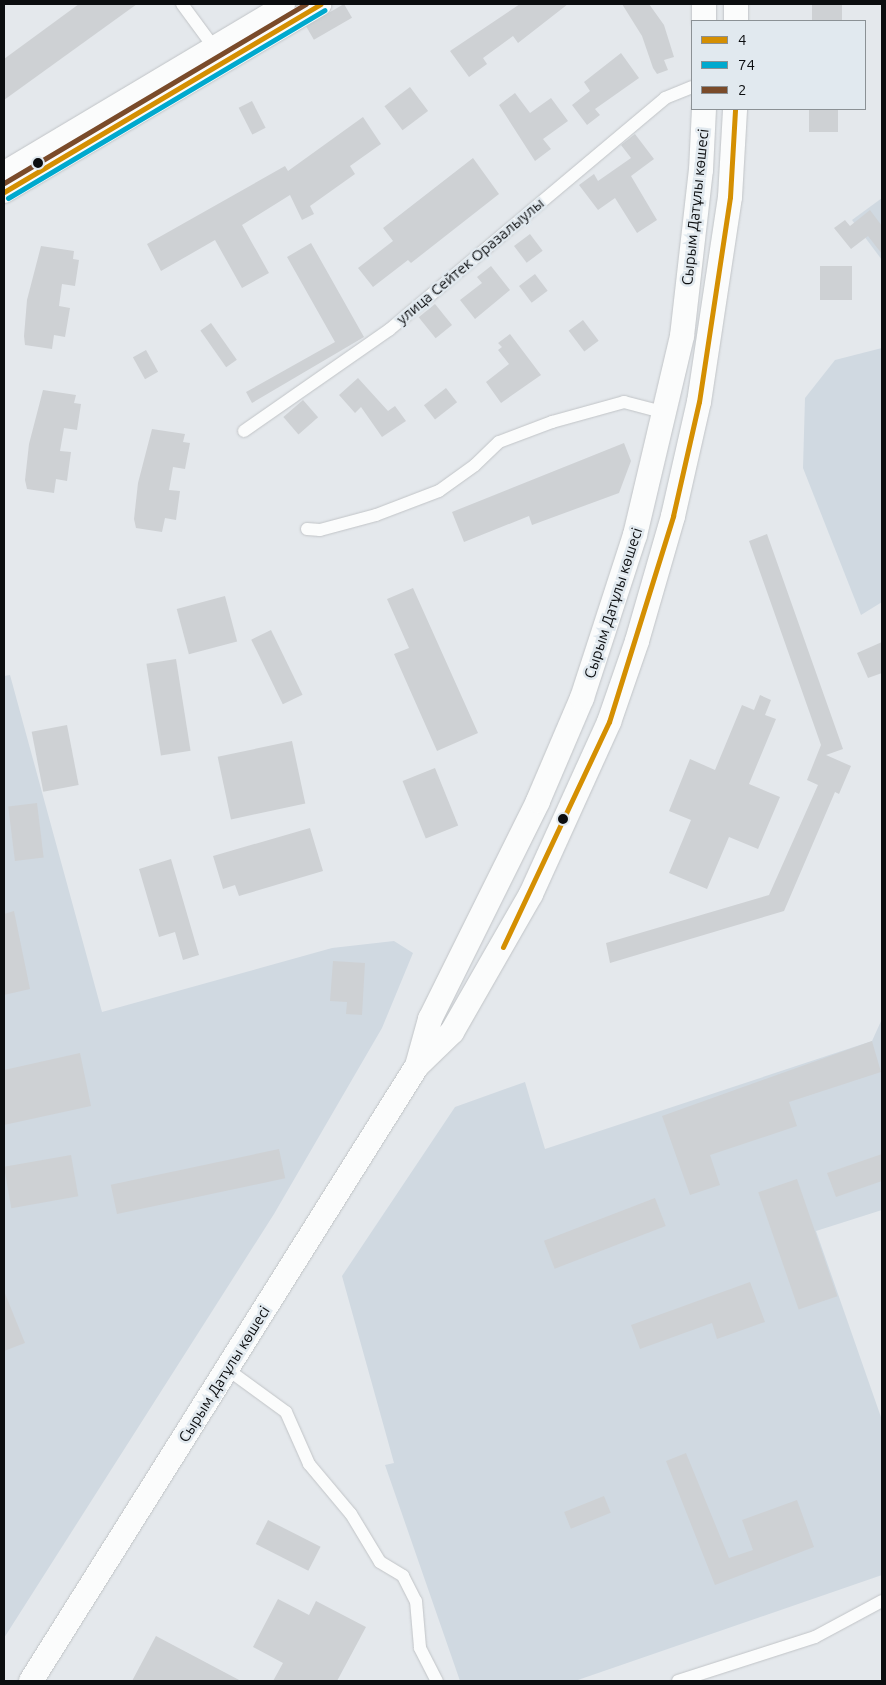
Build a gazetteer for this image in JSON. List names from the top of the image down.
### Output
{
  "streets": {
    "highway": ["Сырым Датұлы көшесі"],
    "street": ["улица Сейтек Оразалыулы"]
  },
  "lines": ["transit line 4", "transit line 2", "transit line 74"],
  "legend": ["4", "74", "2"]
}
